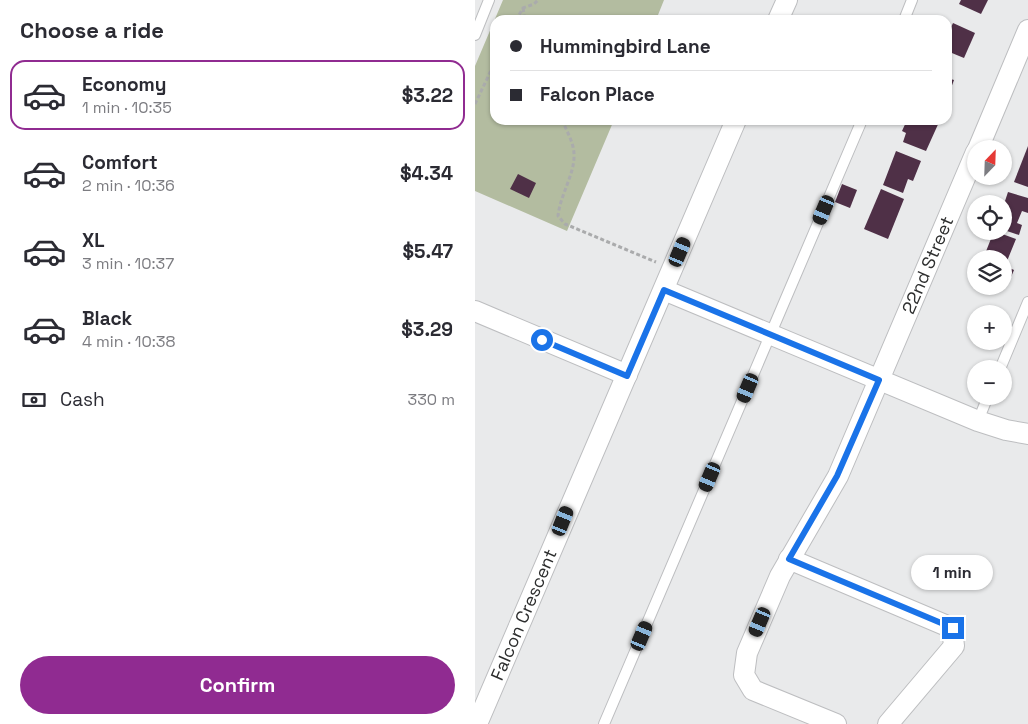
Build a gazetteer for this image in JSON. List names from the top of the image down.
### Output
{
  "streets": {
    "street": ["22nd Street", "Falcon Crescent"]
  },
  "north": "top right",
  "page": {
    "heading": "Choose a ride",
    "banner": ["Hummingbird Lane", "Falcon Place"],
    "list": [
      {
        "name": "Economy",
        "note": "1 min · 10:35",
        "value": "$3.22"
      },
      {
        "name": "Comfort",
        "note": "2 min · 10:36",
        "value": "$4.34"
      },
      {
        "name": "XL",
        "note": "3 min · 10:37",
        "value": "$5.47"
      },
      {
        "name": "Black",
        "note": "4 min · 10:38",
        "value": "$3.29"
      }
    ],
    "map_buttons": ["+", "−"],
    "pay": ["Cash", "330 m"],
    "bubble": "1 min",
    "buttons": "Confirm"
  }
}
